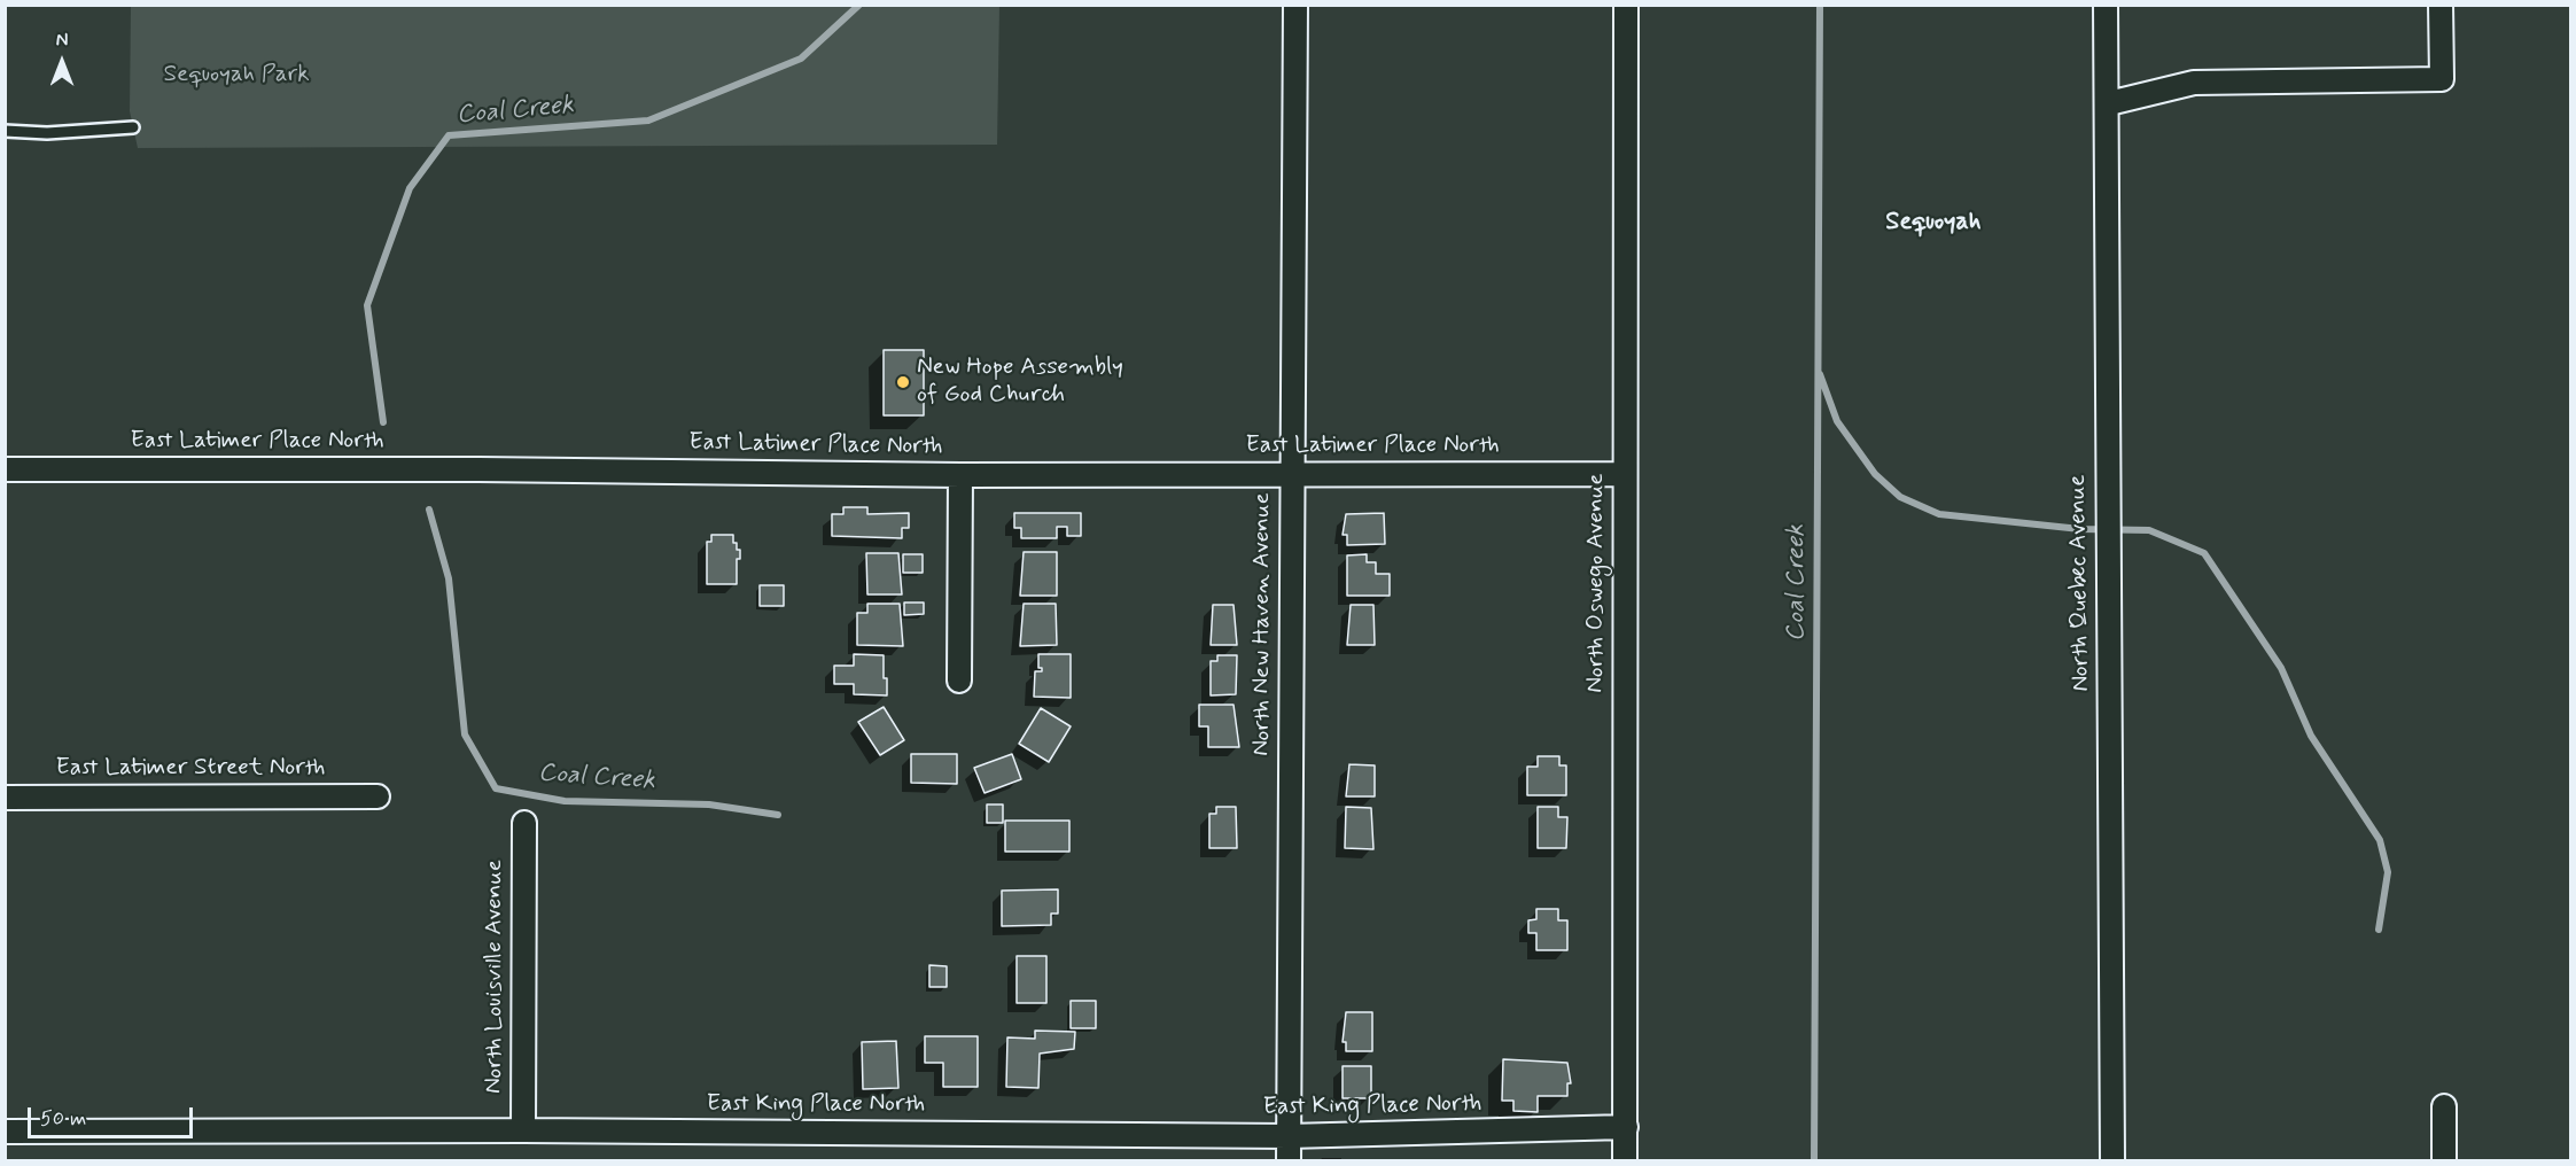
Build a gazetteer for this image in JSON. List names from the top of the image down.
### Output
{
  "streets": {
    "street": [
      "East Latimer Place North",
      "North Oswego Avenue",
      "North Quebec Avenue",
      "North New Haven Avenue",
      "East Latimer Street North",
      "North Louisville Avenue",
      "East King Place North"
    ]
  },
  "crossings": [
    ["East Latimer Place North", "North Oswego Avenue"],
    ["East Latimer Place North", "North New Haven Avenue"],
    ["North Oswego Avenue", "East King Place North"],
    ["North New Haven Avenue", "East King Place North"],
    ["North Louisville Avenue", "East King Place North"]
  ],
  "districts": ["Sequoyah"],
  "water": ["Coal Creek"],
  "parks": ["Sequoyah Park"],
  "places": ["New Hope Assembly of God Church"],
  "scale_bar": "50 m",
  "north": "top"
}
